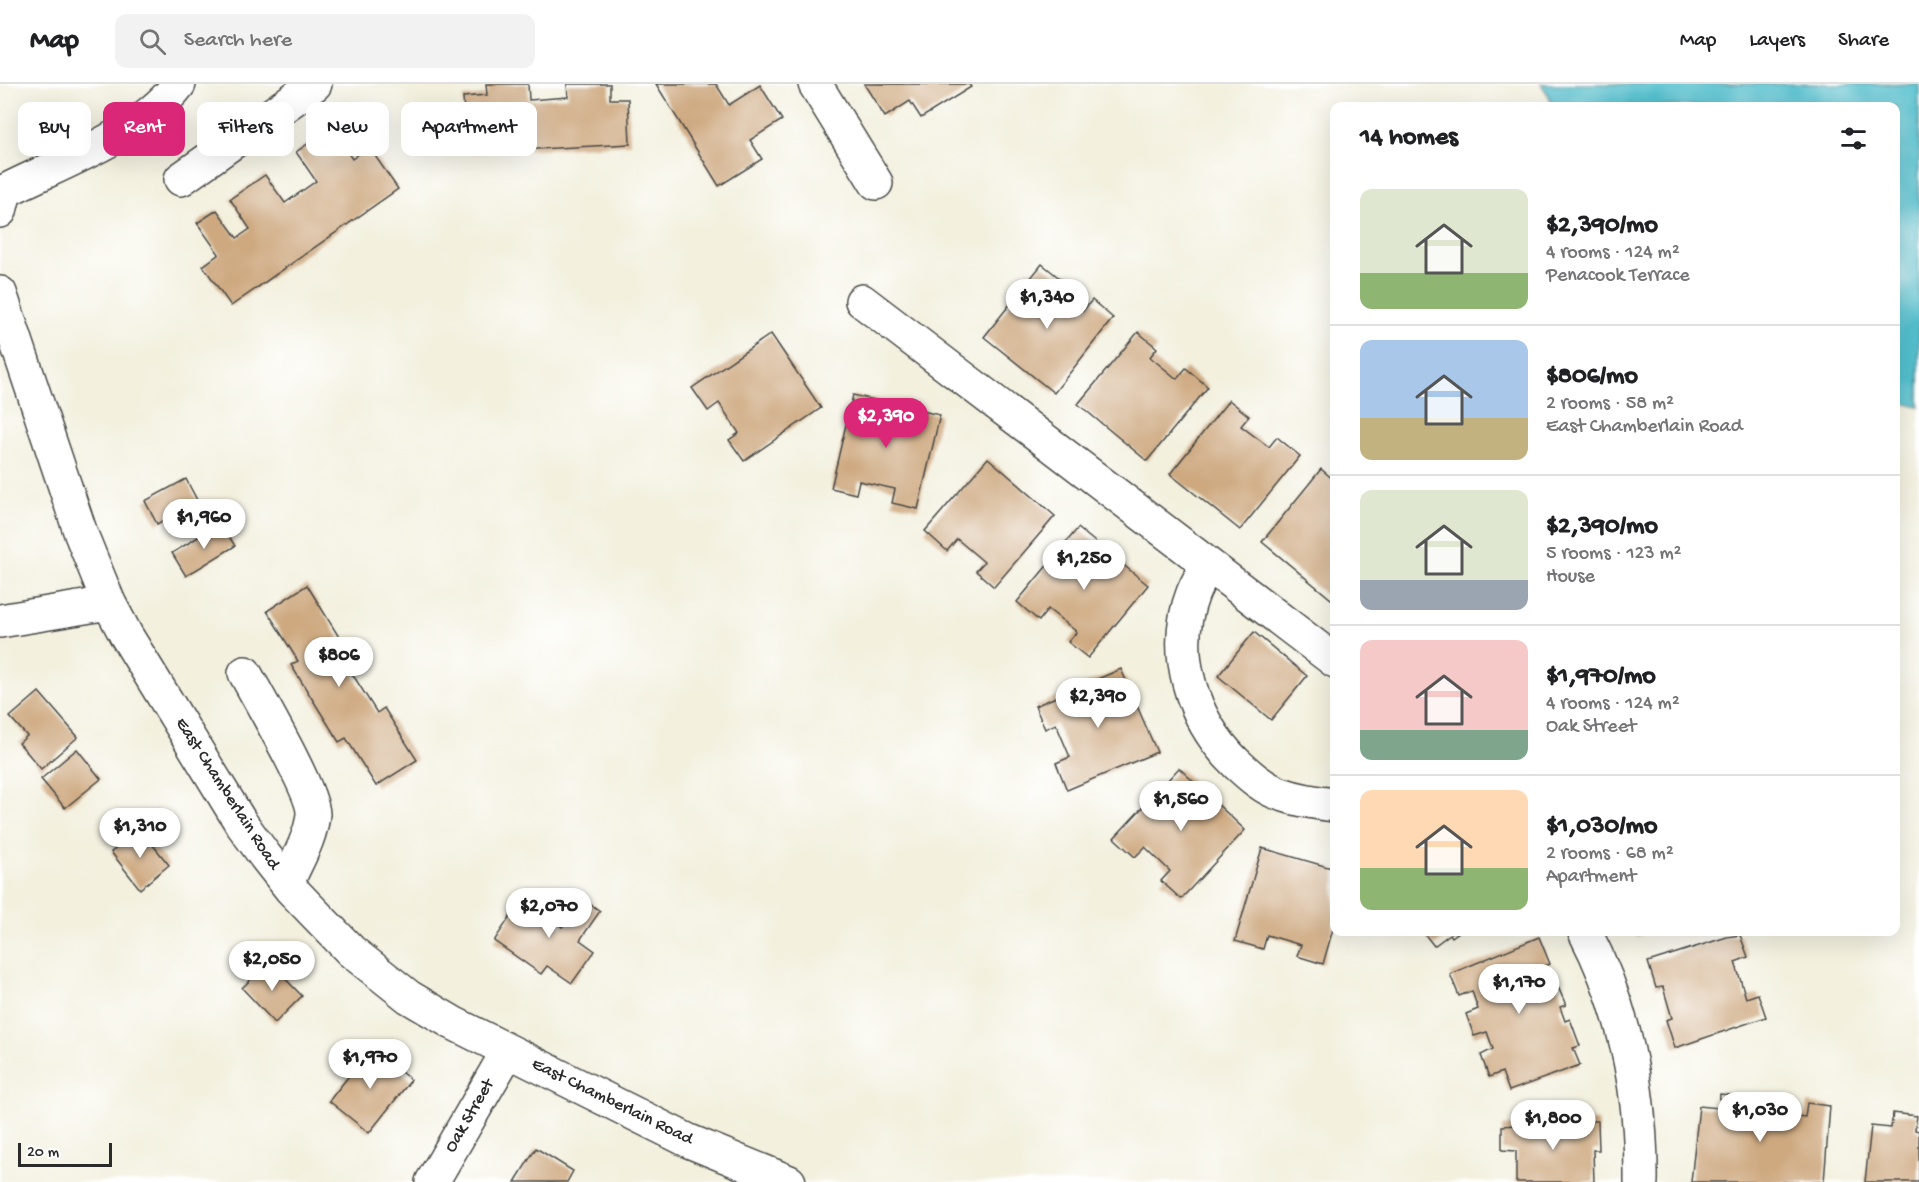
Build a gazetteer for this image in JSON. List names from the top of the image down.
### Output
{
  "streets": {
    "street": ["East Chamberlain Road", "Oak Street"]
  },
  "crossings": [
    ["East Chamberlain Road", "Oak Street"]
  ],
  "scale_bar": "20 m",
  "page": {
    "header": "Map",
    "search": "Search here",
    "nav": ["Map", "Layers", "Share"],
    "chip": [
      "Buy",
      "Rent",
      "Filters",
      "New",
      "Apartment"
    ],
    "heading": "14 homes",
    "list": [
      {
        "name": "$2,390/mo",
        "note": "4 rooms · 124 m² · Penacook Terrace"
      },
      {
        "name": "$806/mo",
        "note": "2 rooms · 58 m² · East Chamberlain Road"
      },
      {
        "name": "$2,390/mo",
        "note": "5 rooms · 123 m² · House"
      },
      {
        "name": "$1,970/mo",
        "note": "4 rooms · 124 m² · Oak Street"
      },
      {
        "name": "$1,030/mo",
        "note": "2 rooms · 68 m² · Apartment"
      }
    ],
    "price": [
      "$1,340",
      "$2,390",
      "$1,960",
      "$1,250",
      "$806",
      "$2,390",
      "$1,560",
      "$1,310",
      "$2,070",
      "$2,050",
      "$1,170",
      "$1,970",
      "$1,030",
      "$1,800"
    ],
    "scale": "20 m"
  }
}
